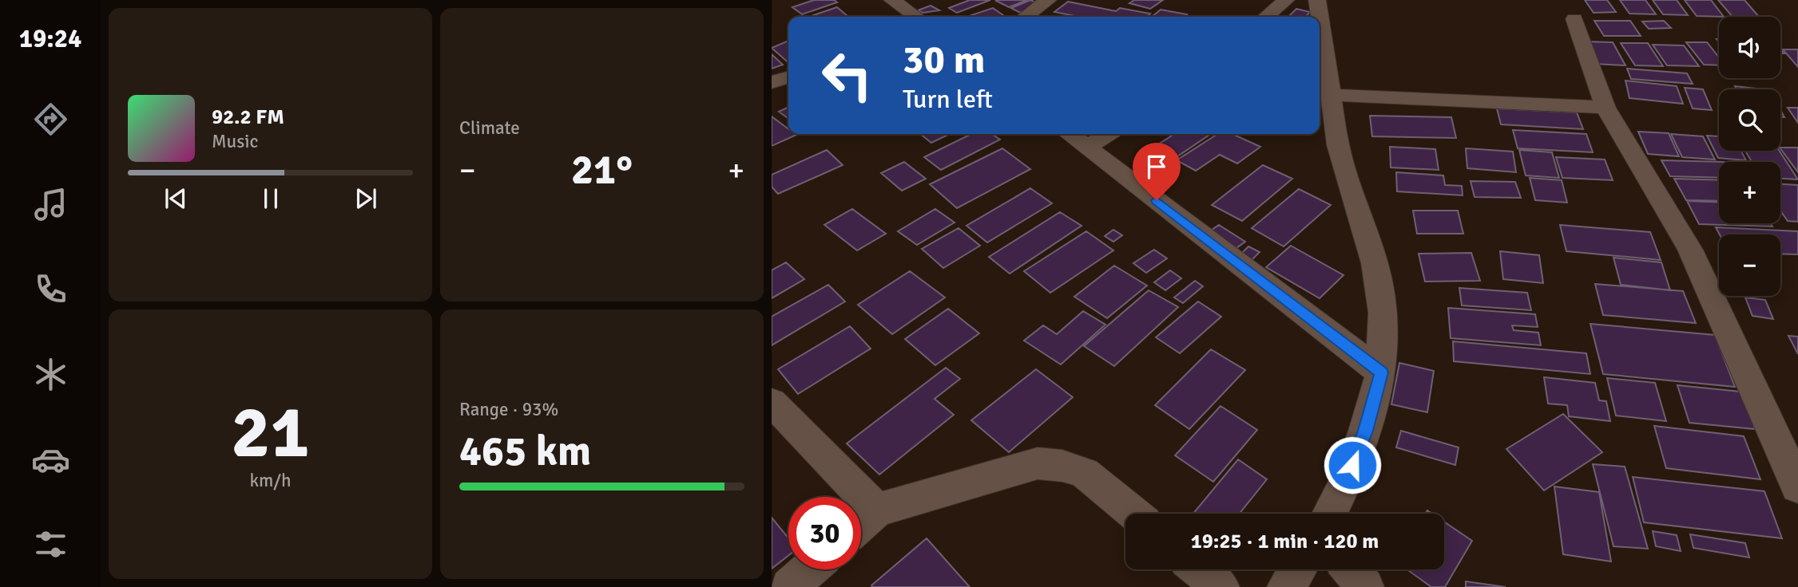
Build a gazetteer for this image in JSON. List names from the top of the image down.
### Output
{
  "page": {
    "tabs": "19:24",
    "tile": [
      "Climate",
      ["21", "km/h"],
      ["Range · 93%", "465 km"]
    ],
    "map_buttons": ["+", "−"],
    "turn": ["30 m", "Turn left"],
    "song": ["92.2 FM", "Music"],
    "heat": ["−", "21°", "+"],
    "limit": "30",
    "trip": "19:25 · 1 min · 120 m"
  }
}
